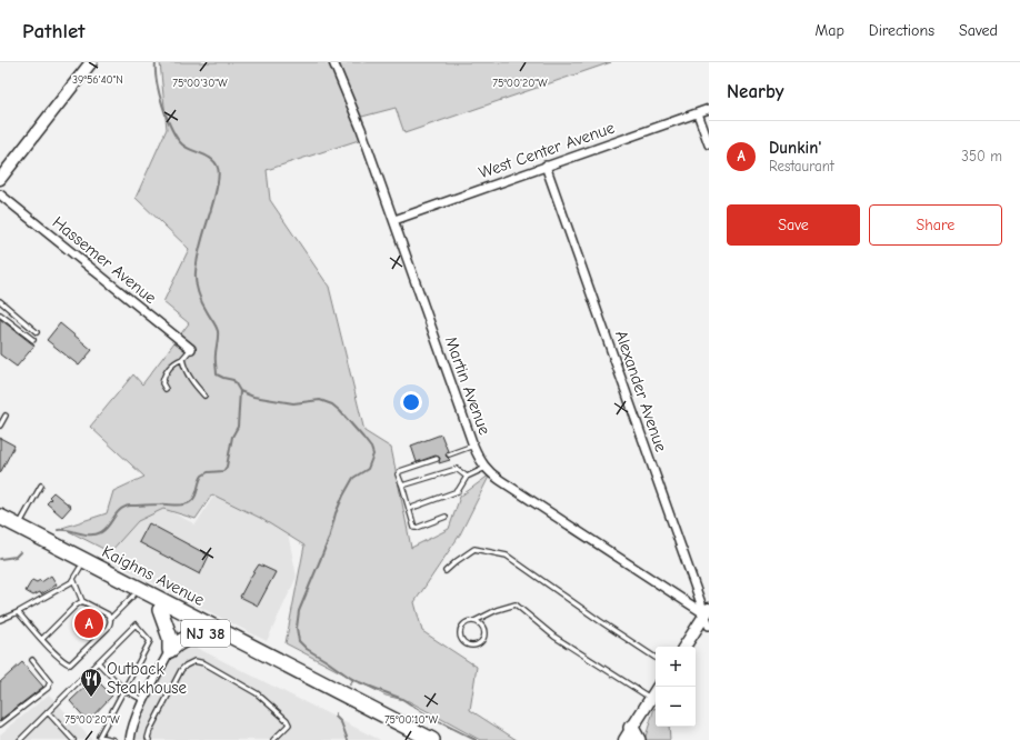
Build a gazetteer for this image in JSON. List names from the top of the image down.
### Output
{
  "streets": {
    "highway": ["Kaighns Avenue", "NJ 38"],
    "street": [
      "West Center Avenue",
      "Hassemer Avenue",
      "Martin Avenue",
      "Alexander Avenue"
    ]
  },
  "crossings": [
    ["West Center Avenue", "Martin Avenue"],
    ["West Center Avenue", "Alexander Avenue"],
    ["Martin Avenue", "Alexander Avenue"]
  ],
  "places": {
    "restaurant": ["Outback Steakhouse"]
  },
  "page": {
    "header": "Pathlet",
    "nav": ["Map", "Directions", "Saved"],
    "heading": "Nearby",
    "list": [
      {
        "mark": "A",
        "name": "Dunkin'",
        "note": "Restaurant",
        "value": "350 m"
      }
    ],
    "buttons": ["Save", "Share"],
    "pins": "A",
    "map_buttons": ["+", "−"]
  },
  "coordinates": [
    "39°56'40\"N",
    "75°00'20\"W",
    "75°00'30\"W",
    "75°00'10\"W"
  ]
}
